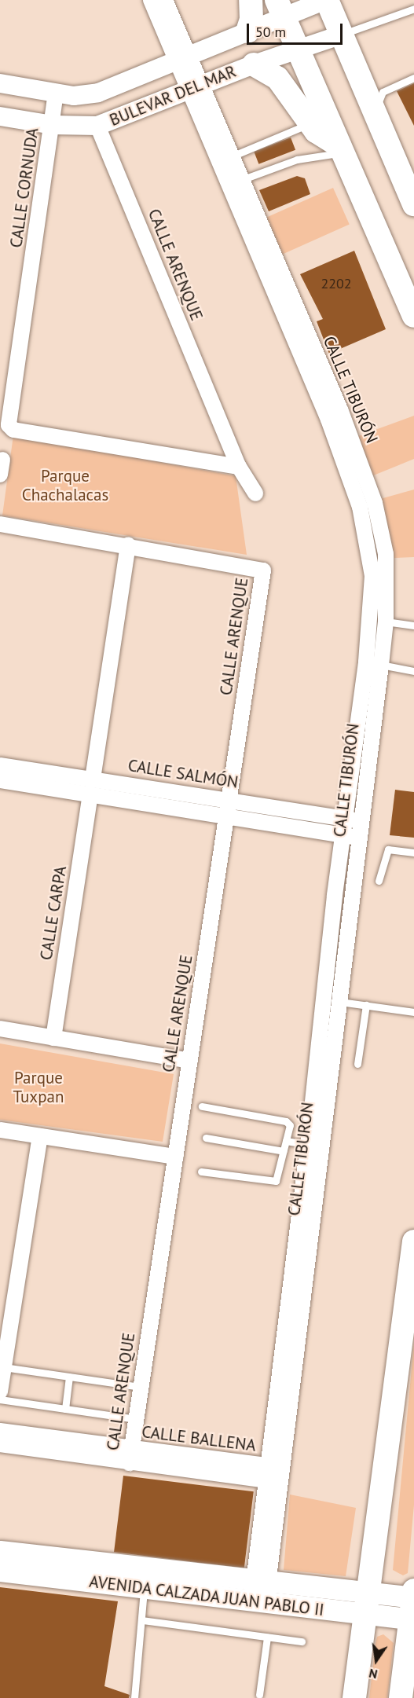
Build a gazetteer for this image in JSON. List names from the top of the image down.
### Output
{
  "streets": {
    "main road": ["AVENIDA CALZADA JUAN PABLO II"],
    "street": [
      "BULEVAR DEL MAR",
      "CALLE CORNUDA",
      "CALLE ARENQUE",
      "CALLE TIBURÓN",
      "CALLE SALMÓN",
      "CALLE CARPA",
      "CALLE BALLENA"
    ]
  },
  "crossings": [
    ["BULEVAR DEL MAR", "CALLE CORNUDA"],
    ["BULEVAR DEL MAR", "CALLE ARENQUE"],
    ["BULEVAR DEL MAR", "CALLE TIBURÓN"],
    ["CALLE CORNUDA", "CALLE ARENQUE"],
    ["CALLE ARENQUE", "CALLE SALMÓN"],
    ["CALLE ARENQUE", "CALLE BALLENA"],
    ["CALLE TIBURÓN", "CALLE SALMÓN"],
    ["CALLE TIBURÓN", "CALLE BALLENA"],
    ["CALLE TIBURÓN", "AVENIDA CALZADA JUAN PABLO II"],
    ["CALLE SALMÓN", "CALLE CARPA"]
  ],
  "parks": ["Parque Chachalacas", "Parque Tuxpan"],
  "house_numbers": ["2202"],
  "scale_bar": "50 m",
  "north": "bottom"
}
